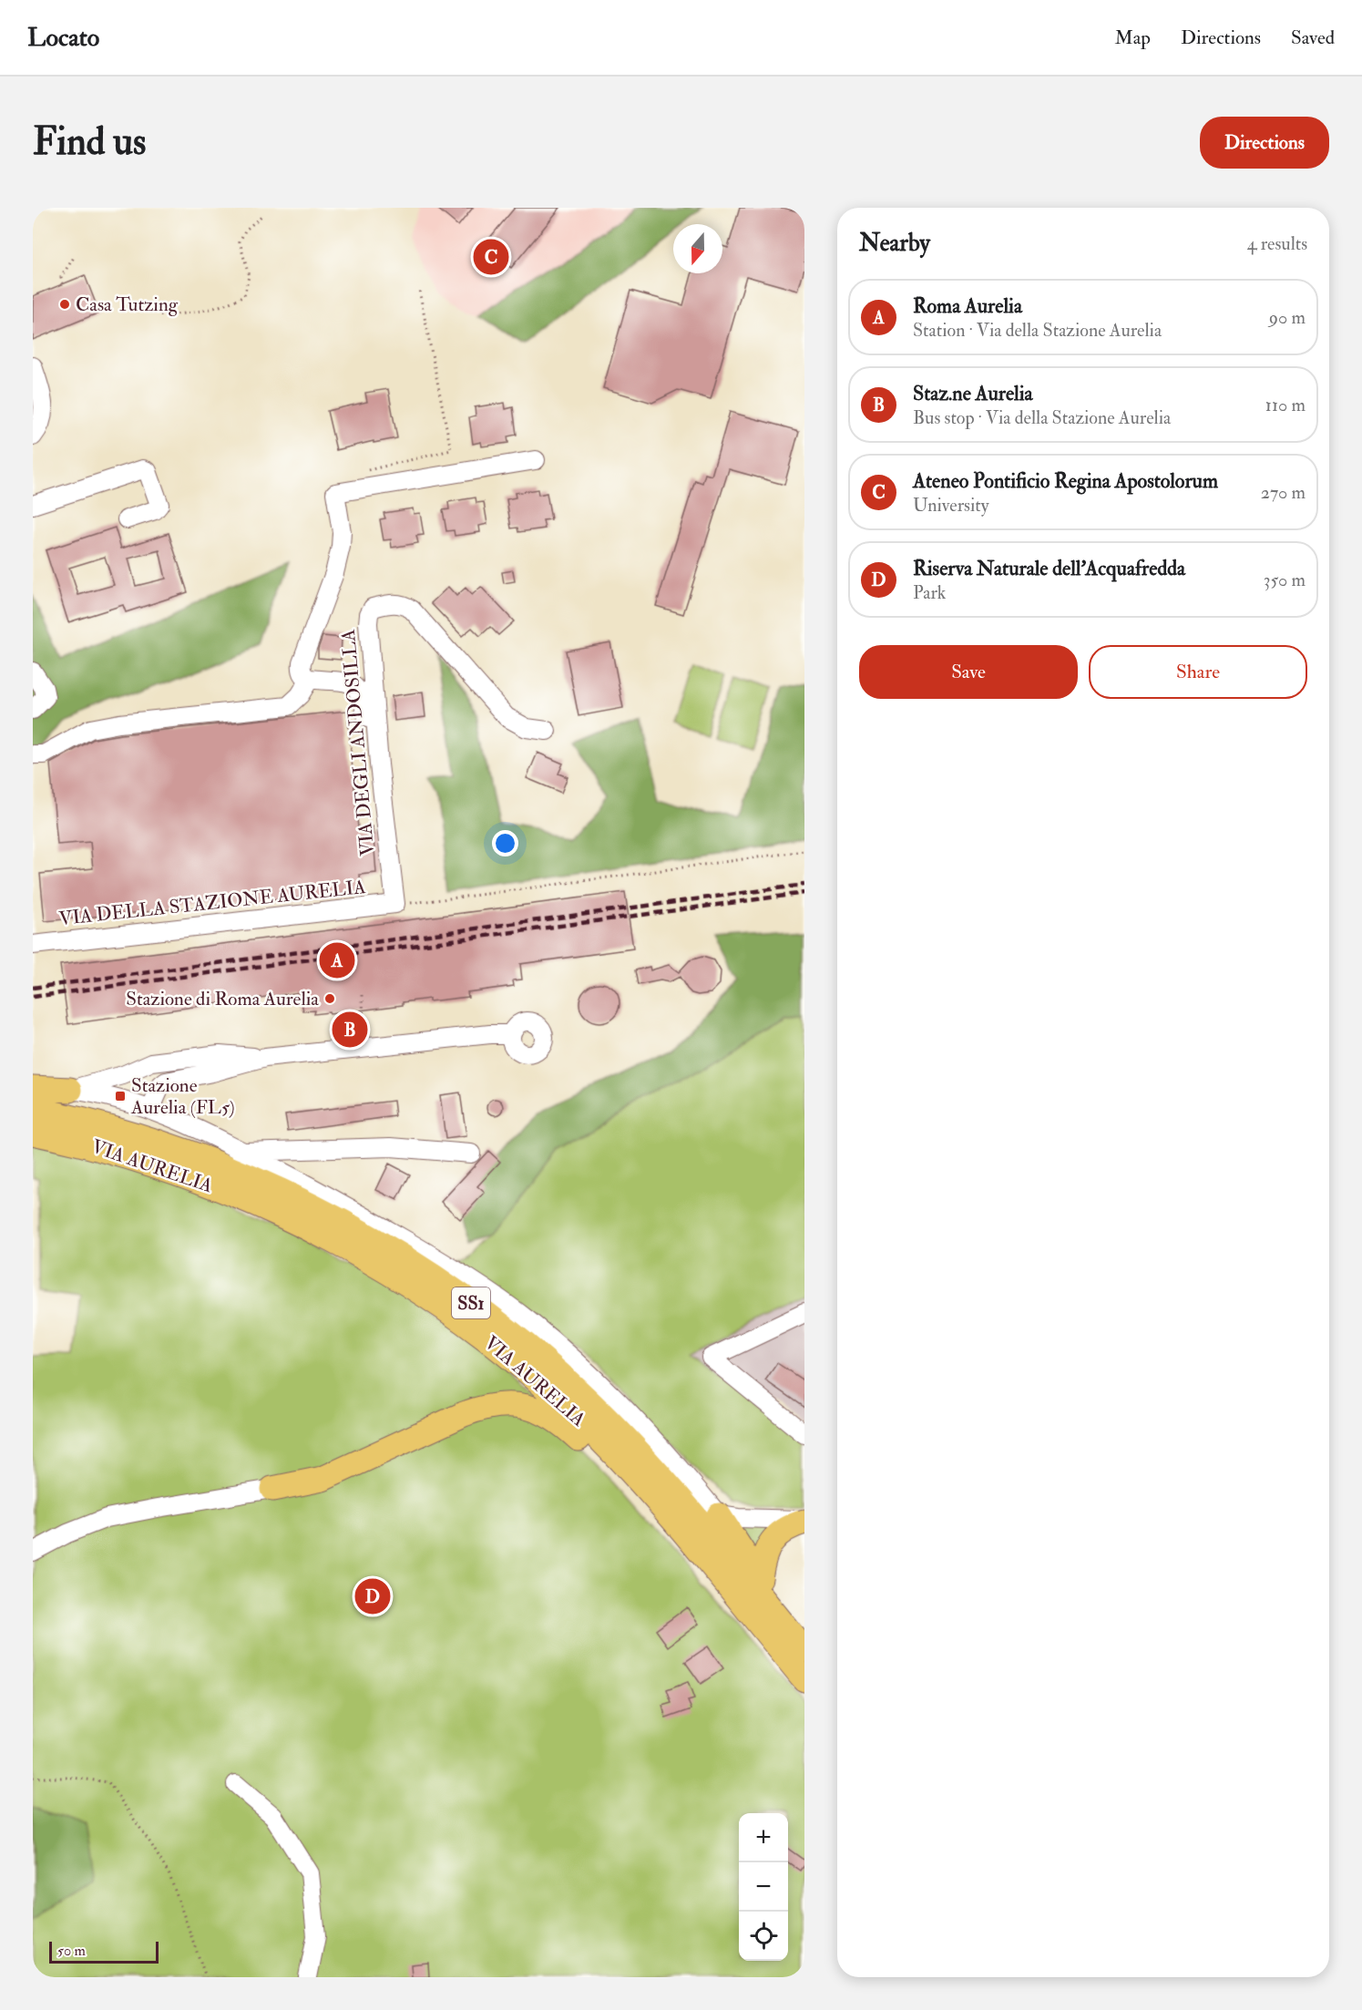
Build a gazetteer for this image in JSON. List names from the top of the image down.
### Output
{
  "streets": {
    "highway": ["VIA AURELIA", "SS1"],
    "street": ["VIA DEGLI ANDOSILLA", "VIA DELLA STAZIONE AURELIA"]
  },
  "crossings": [
    ["VIA DEGLI ANDOSILLA", "VIA DELLA STAZIONE AURELIA"]
  ],
  "places": {
    "other": ["Casa Tutzing", "Stazione di Roma Aurelia"],
    "transit": ["Stazione Aurelia (FL5)"]
  },
  "scale_bar": "50 m",
  "north": "bottom",
  "page": {
    "header": "Locato",
    "nav": ["Map", "Directions", "Saved"],
    "buttons": [
      "Directions",
      ["Save", "Share"]
    ],
    "title": "Find us",
    "heading": ["Nearby", "4 results"],
    "pins": [
      "C",
      "A",
      "B",
      "D"
    ],
    "list": [
      {
        "mark": "A",
        "name": "Roma Aurelia",
        "note": "Station · Via della Stazione Aurelia",
        "value": "90 m"
      },
      {
        "mark": "B",
        "name": "Staz.ne Aurelia",
        "note": "Bus stop · Via della Stazione Aurelia",
        "value": "110 m"
      },
      {
        "mark": "C",
        "name": "Ateneo Pontificio Regina Apostolorum",
        "note": "University",
        "value": "270 m"
      },
      {
        "mark": "D",
        "name": "Riserva Naturale dell'Acquafredda",
        "note": "Park",
        "value": "350 m"
      }
    ],
    "map_buttons": ["+", "−"],
    "scale": "50 m"
  }
}
